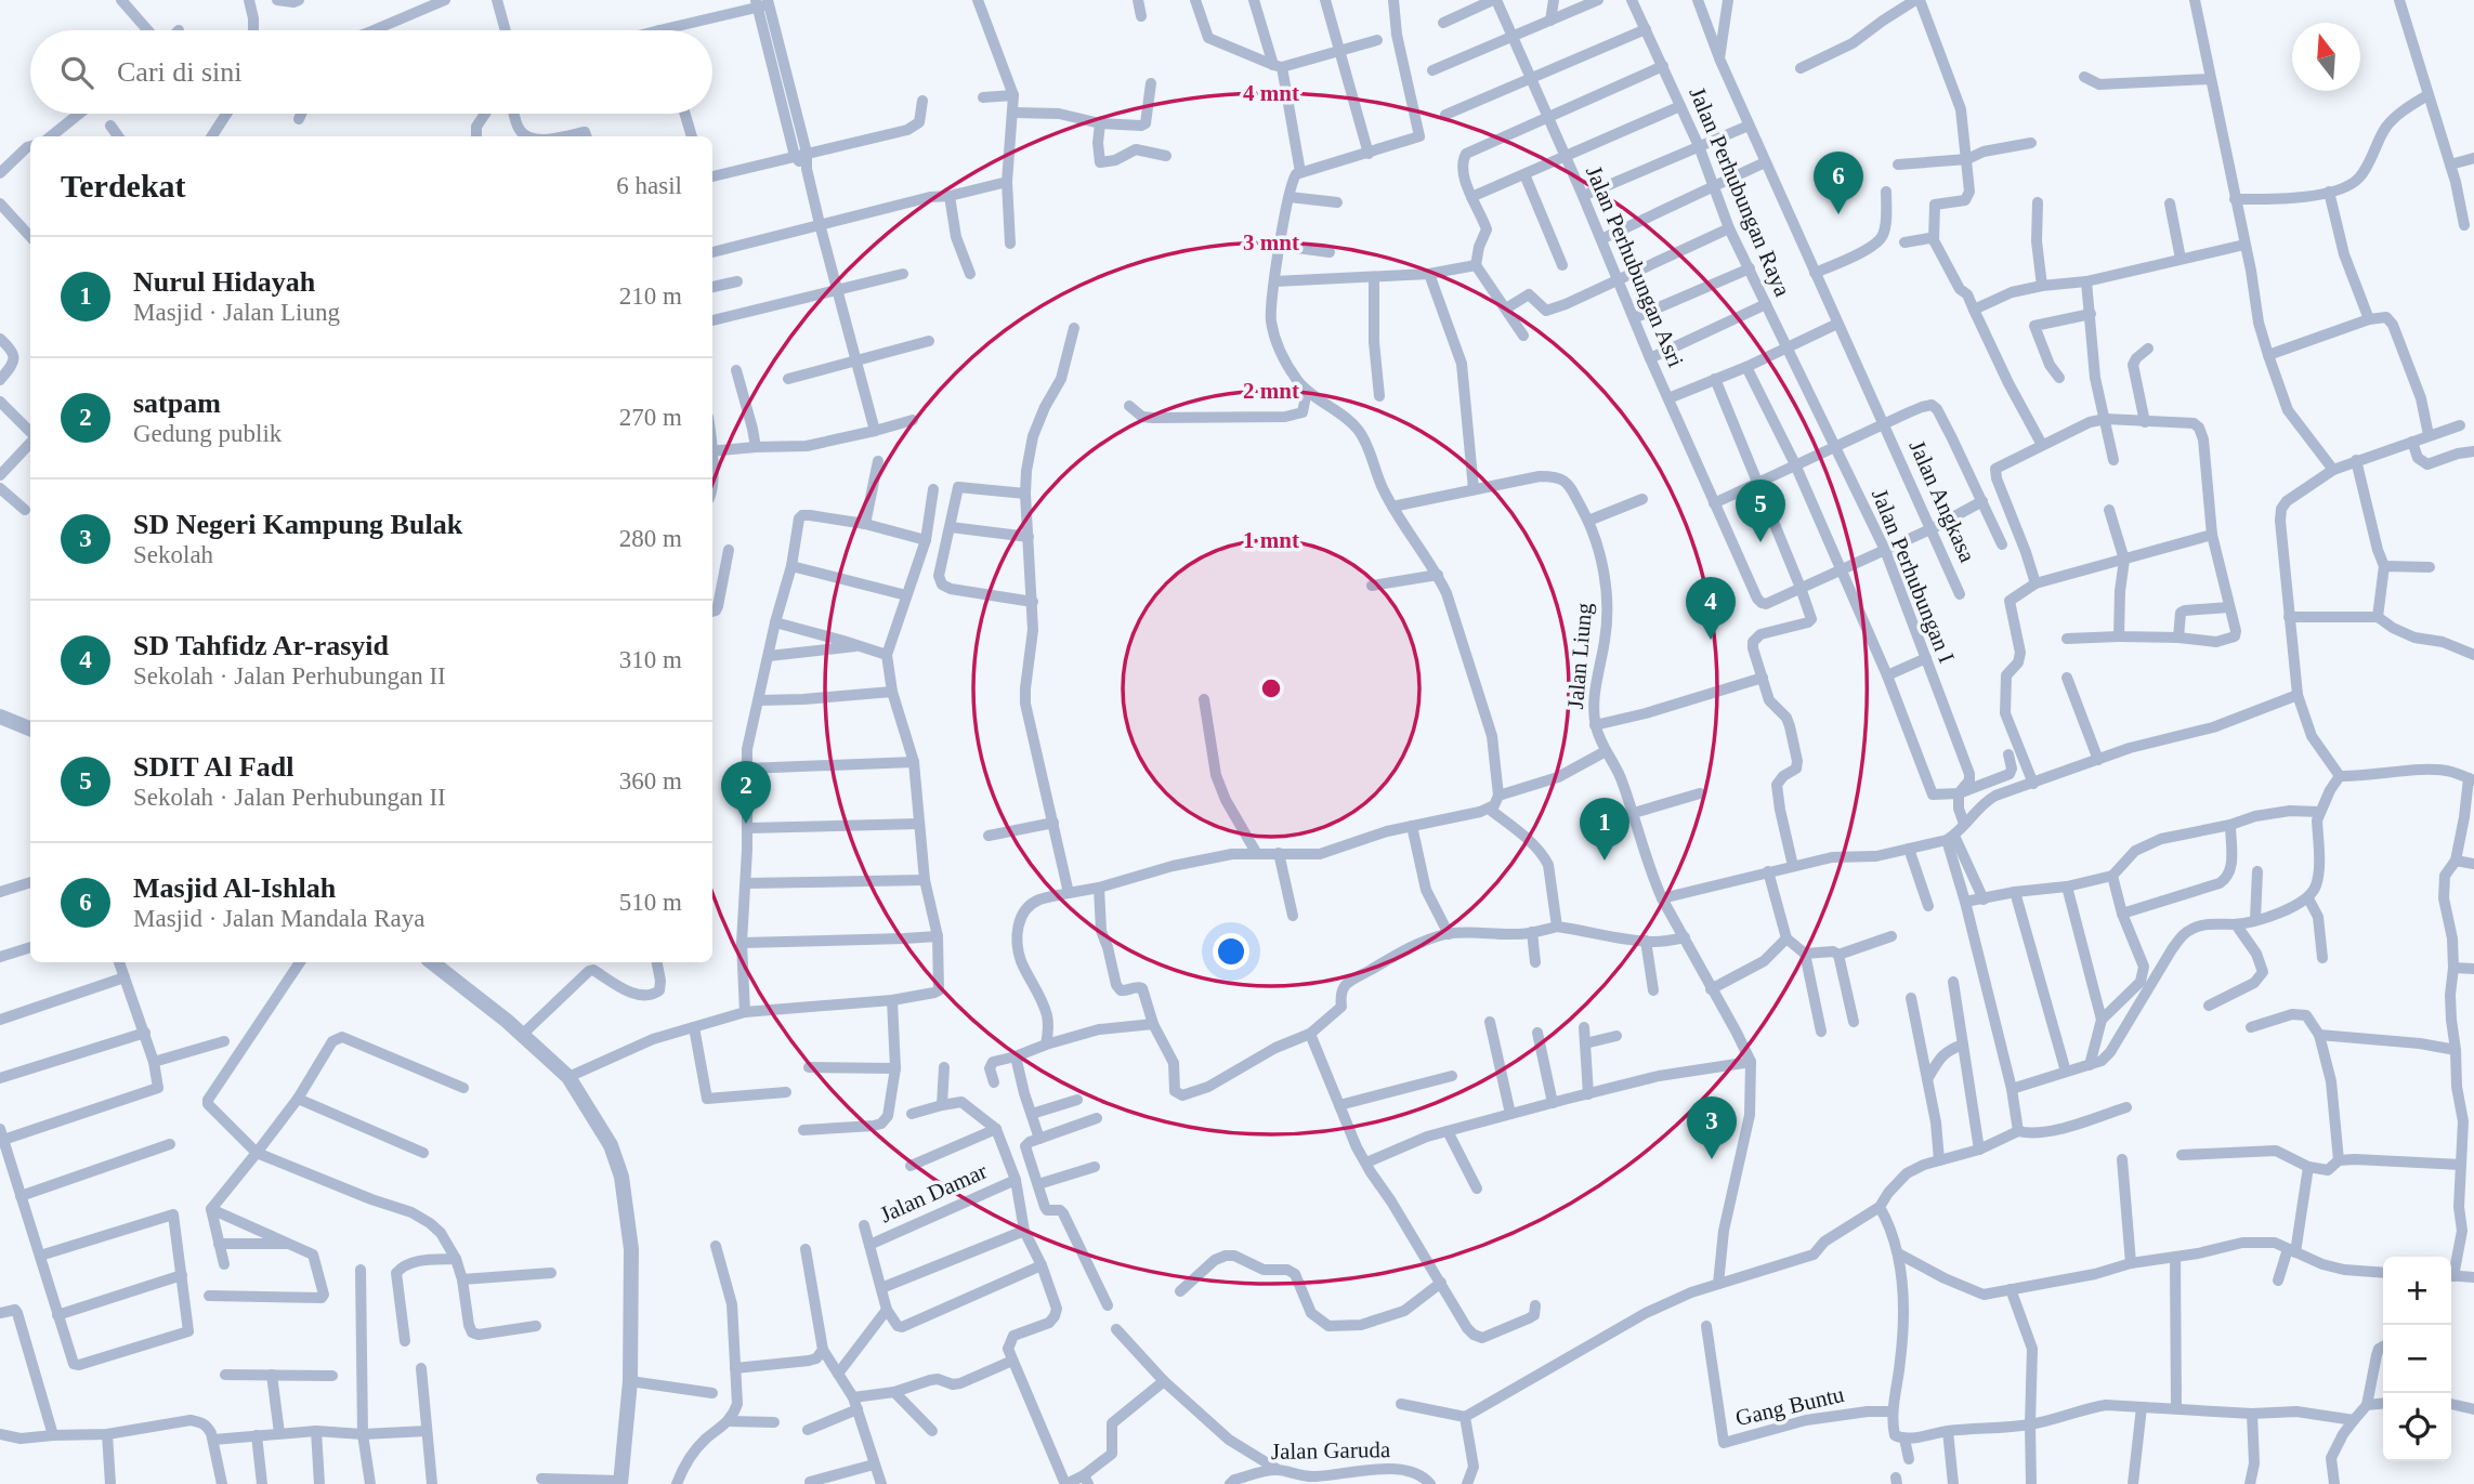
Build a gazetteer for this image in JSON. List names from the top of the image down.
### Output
{
  "streets": {
    "street": [
      "Jalan Perhubungan Raya",
      "Jalan Perhubungan Asri",
      "Jalan Angkasa",
      "Jalan Perhubungan I",
      "Jalan Liung",
      "Jalan Damar",
      "Gang Buntu",
      "Jalan Garuda"
    ]
  },
  "crossings": [
    ["Jalan Perhubungan Raya", "Jalan Perhubungan Asri"],
    ["Jalan Perhubungan Raya", "Jalan Perhubungan I"],
    ["Jalan Perhubungan Asri", "Jalan Perhubungan I"]
  ],
  "north": "top",
  "page": {
    "search": "Cari di sini",
    "heading": ["Terdekat", "6 hasil"],
    "pins": [
      "6",
      "5",
      "4",
      "2",
      "1",
      "3"
    ],
    "list": [
      {
        "mark": "1",
        "name": "Nurul Hidayah",
        "note": "Masjid · Jalan Liung",
        "value": "210 m"
      },
      {
        "mark": "2",
        "name": "satpam",
        "note": "Gedung publik",
        "value": "270 m"
      },
      {
        "mark": "3",
        "name": "SD Negeri Kampung Bulak",
        "note": "Sekolah",
        "value": "280 m"
      },
      {
        "mark": "4",
        "name": "SD Tahfidz Ar-rasyid",
        "note": "Sekolah · Jalan Perhubungan II",
        "value": "310 m"
      },
      {
        "mark": "5",
        "name": "SDIT Al Fadl",
        "note": "Sekolah · Jalan Perhubungan II",
        "value": "360 m"
      },
      {
        "mark": "6",
        "name": "Masjid Al-Ishlah",
        "note": "Masjid · Jalan Mandala Raya",
        "value": "510 m"
      }
    ],
    "map_buttons": ["+", "−"]
  },
  "rings": [
    "4 mnt",
    "3 mnt",
    "2 mnt",
    "1 mnt"
  ]
}
